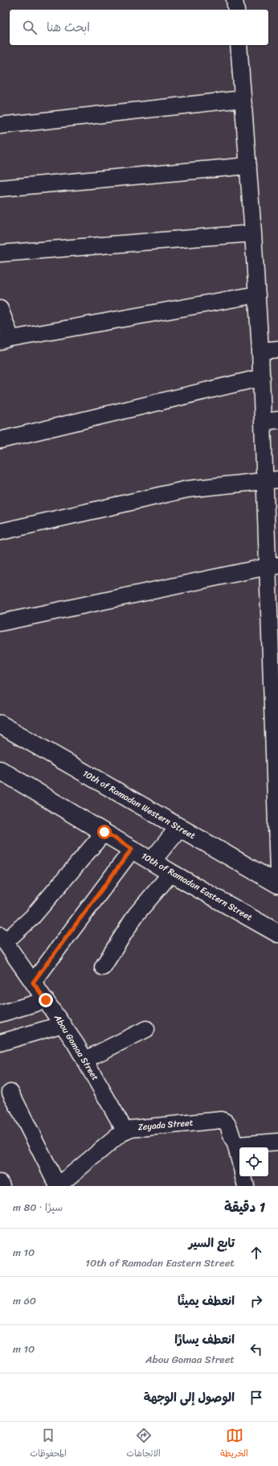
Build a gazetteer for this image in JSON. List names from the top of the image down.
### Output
{
  "streets": {
    "street": [
      "10th of Ramadan Western Street",
      "10th of Ramadan Eastern Street",
      "Abou Gomaa Street",
      "Zeyada Street"
    ]
  },
  "crossings": [
    ["Abou Gomaa Street", "Zeyada Street"]
  ],
  "page": {
    "search": "ابحث هنا",
    "heading": ["1 دقيقة", "سيرًا · 80 m"],
    "list": [
      ["تابع السير", "10th of Ramadan Eastern Street", "10 m"],
      ["انعطف يمينًا", "60 m"],
      ["انعطف يسارًا", "Abou Gomaa Street", "10 m"],
      "الوصول إلى الوجهة"
    ],
    "nav": ["الخريطة", "الاتجاهات", "المحفوظات"]
  }
}
